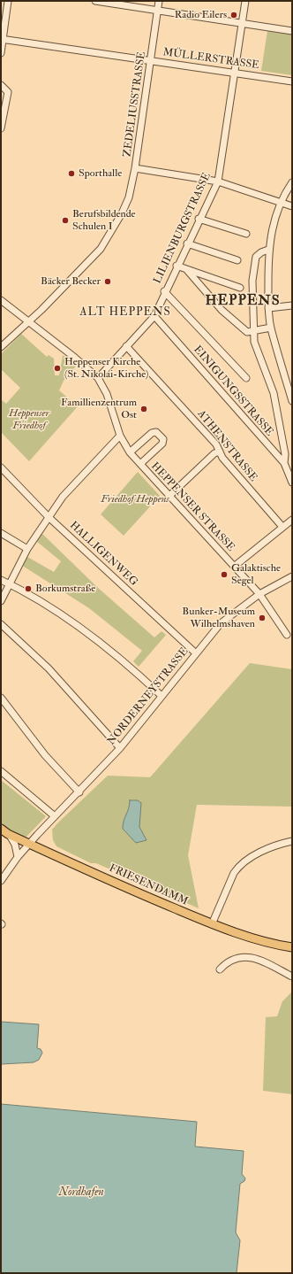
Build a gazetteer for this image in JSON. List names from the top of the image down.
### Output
{
  "streets": {
    "main road": ["FRIESENDAMM"],
    "street": [
      "MÜLLERSTRASSE",
      "ZEDELIUSSTRASSE",
      "LILIENBURGSTRASSE",
      "EINIGUNGSSTRASSE",
      "ATHENSTRASSE",
      "HEPPENSER STRASSE",
      "HALLIGENWEG",
      "NORDERNEYSTRASSE"
    ]
  },
  "crossings": [
    ["MÜLLERSTRASSE", "ZEDELIUSSTRASSE"],
    ["MÜLLERSTRASSE", "LILIENBURGSTRASSE"],
    ["ZEDELIUSSTRASSE", "HEPPENSER STRASSE"],
    ["LILIENBURGSTRASSE", "EINIGUNGSSTRASSE"],
    ["LILIENBURGSTRASSE", "ATHENSTRASSE"],
    ["LILIENBURGSTRASSE", "HEPPENSER STRASSE"],
    ["HEPPENSER STRASSE", "NORDERNEYSTRASSE"],
    ["HALLIGENWEG", "NORDERNEYSTRASSE"],
    ["NORDERNEYSTRASSE", "FRIESENDAMM"]
  ],
  "districts": ["HEPPENS", "ALT HEPPENS"],
  "water": ["Nordhafen"],
  "parks": ["Heppenser Friedhof", "Friedhof Heppens"],
  "places": [
    "Radio Eilers",
    "Sporthalle",
    "Berufsbildende Schulen I",
    "Bäcker Becker",
    "Heppenser Kirche (St. Nikolai-Kirche)",
    "Famillienzentrum Ost",
    "Galaktische Segel",
    "Borkumstraße",
    "Bunker-Museum Wilhelmshaven"
  ]
}
